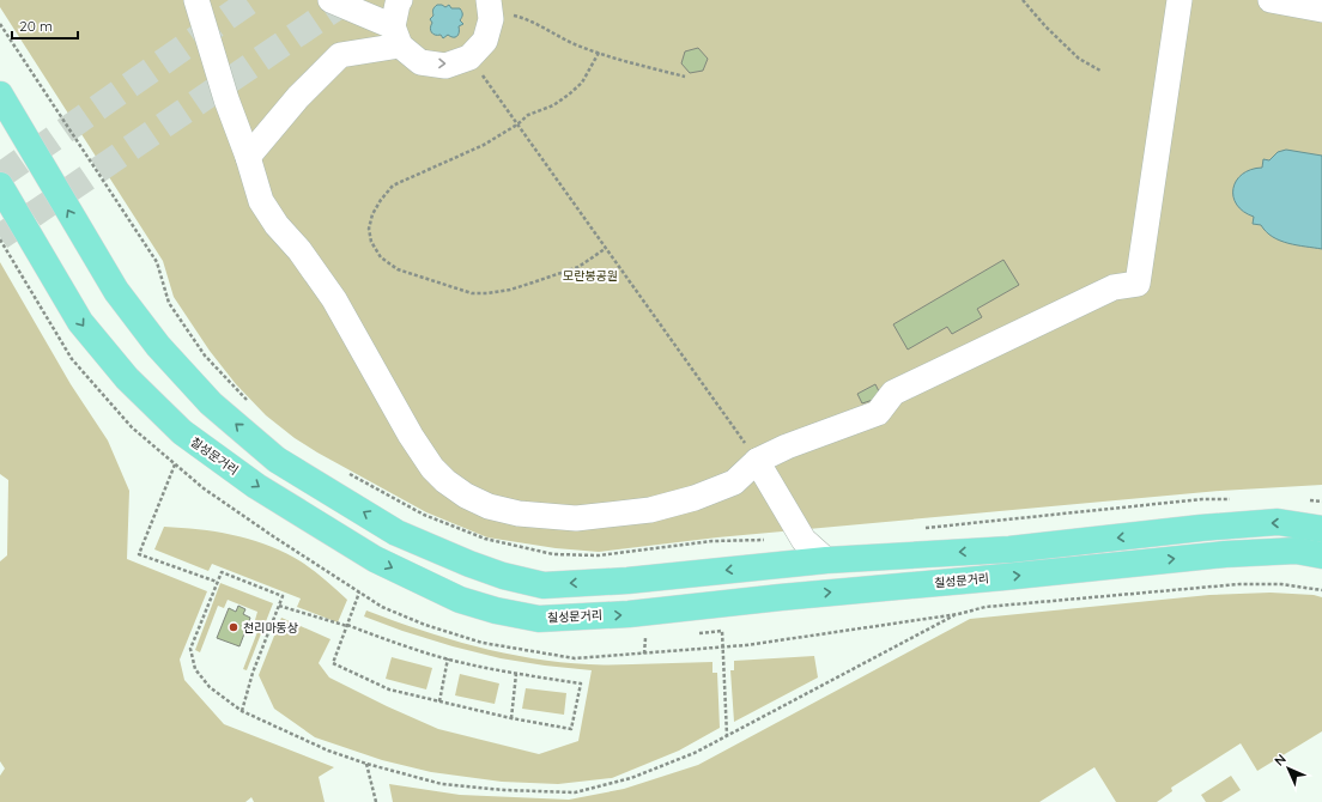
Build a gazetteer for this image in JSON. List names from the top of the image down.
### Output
{
  "streets": {
    "main road": ["칠성문거리"]
  },
  "parks": ["모란봉공원"],
  "places": ["천리마동상"],
  "scale_bar": "20 m",
  "north": "top left"
}
